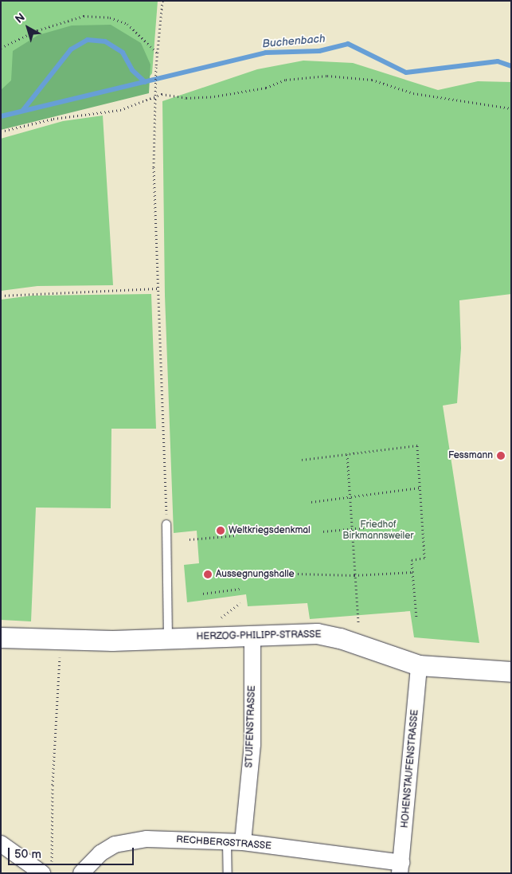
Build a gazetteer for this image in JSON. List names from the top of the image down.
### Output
{
  "streets": {
    "street": [
      "HERZOG-PHILIPP-STRASSE",
      "STUIFENSTRASSE",
      "HOHENSTAUFENSTRASSE",
      "RECHBERGSTRASSE"
    ]
  },
  "crossings": [
    ["HERZOG-PHILIPP-STRASSE", "STUIFENSTRASSE"],
    ["HERZOG-PHILIPP-STRASSE", "HOHENSTAUFENSTRASSE"],
    ["STUIFENSTRASSE", "RECHBERGSTRASSE"],
    ["HOHENSTAUFENSTRASSE", "RECHBERGSTRASSE"]
  ],
  "water": ["Buchenbach"],
  "parks": ["Friedhof Birkmannsweiler"],
  "places": ["Fessmann", "Weltkriegsdenkmal", "Aussegnungshalle"],
  "scale_bar": "50 m",
  "north": "top left"
}
